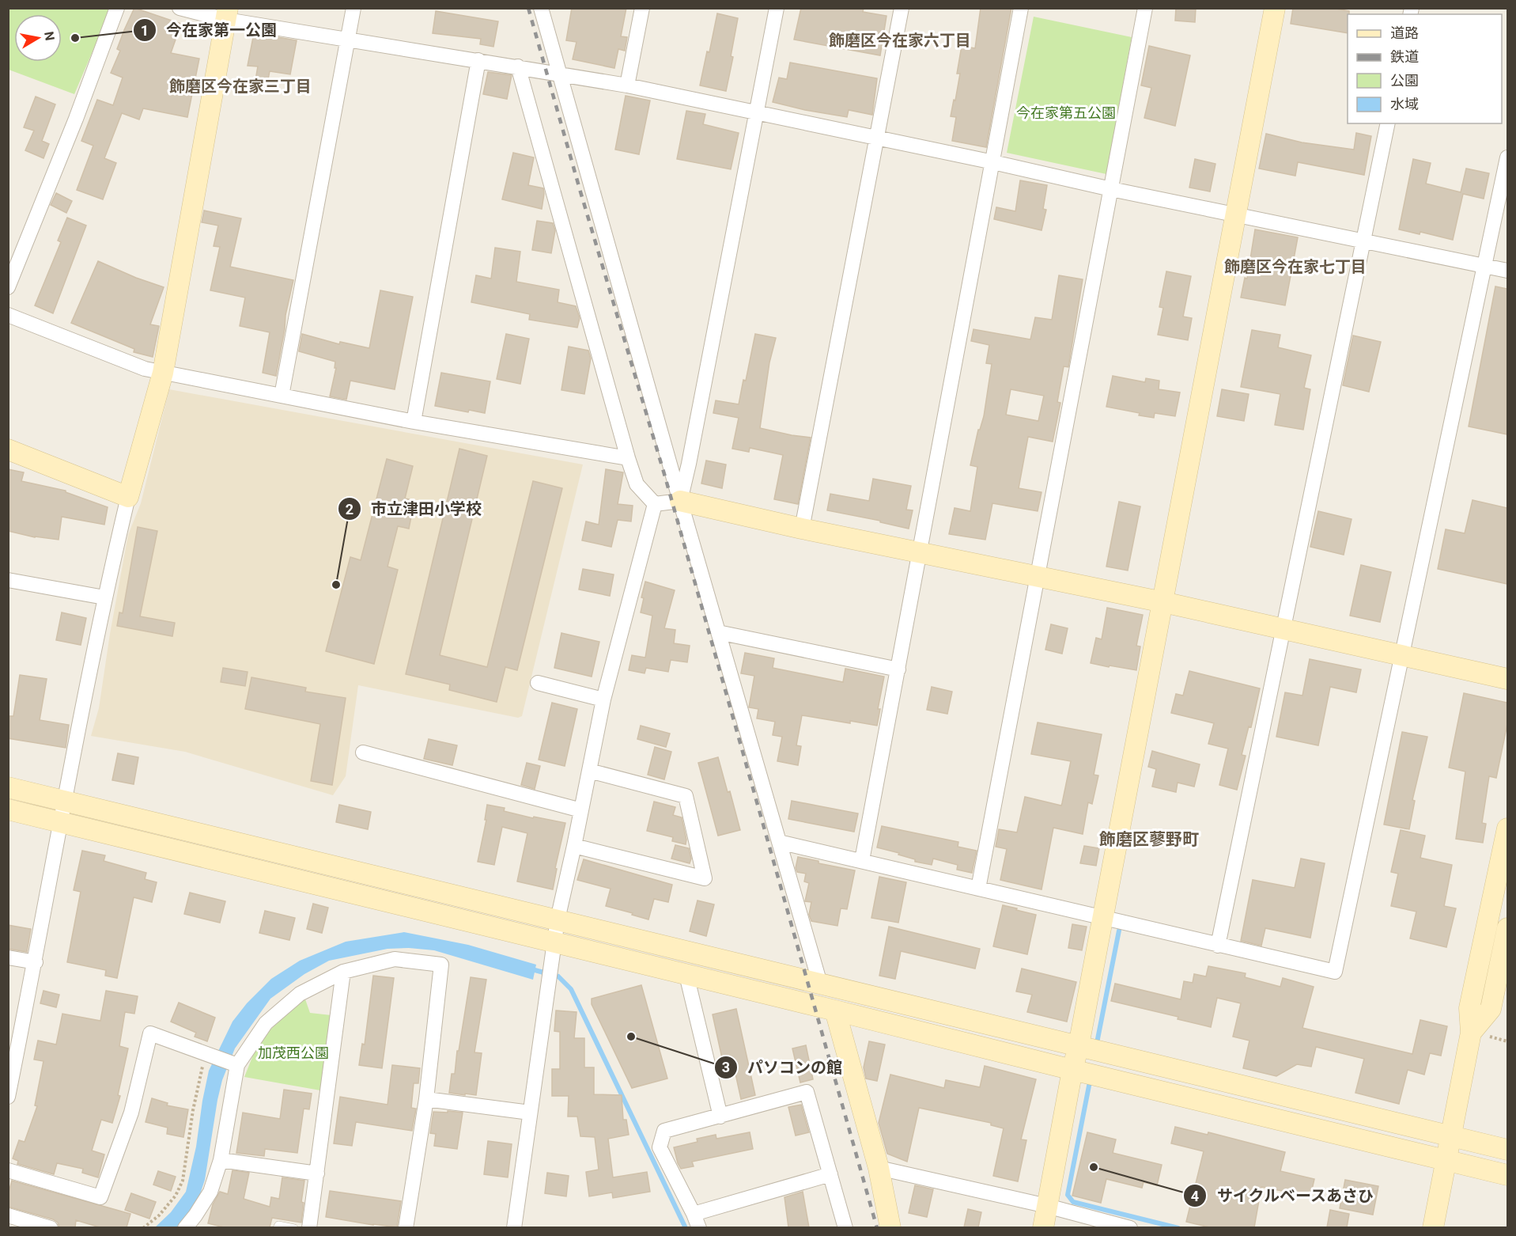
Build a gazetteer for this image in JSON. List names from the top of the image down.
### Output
{
  "districts": [
    "飾磨区今在家六丁目",
    "飾磨区今在家三丁目",
    "飾磨区今在家七丁目",
    "飾磨区蓼野町"
  ],
  "parks": ["今在家第五公園", "加茂西公園"],
  "places": [
    "今在家第一公園",
    "市立津田小学校",
    "パソコンの館",
    "サイクルベースあさひ"
  ],
  "legend": [
    "道路",
    "鉄道",
    "公園",
    "水域"
  ],
  "north": "right"
}
